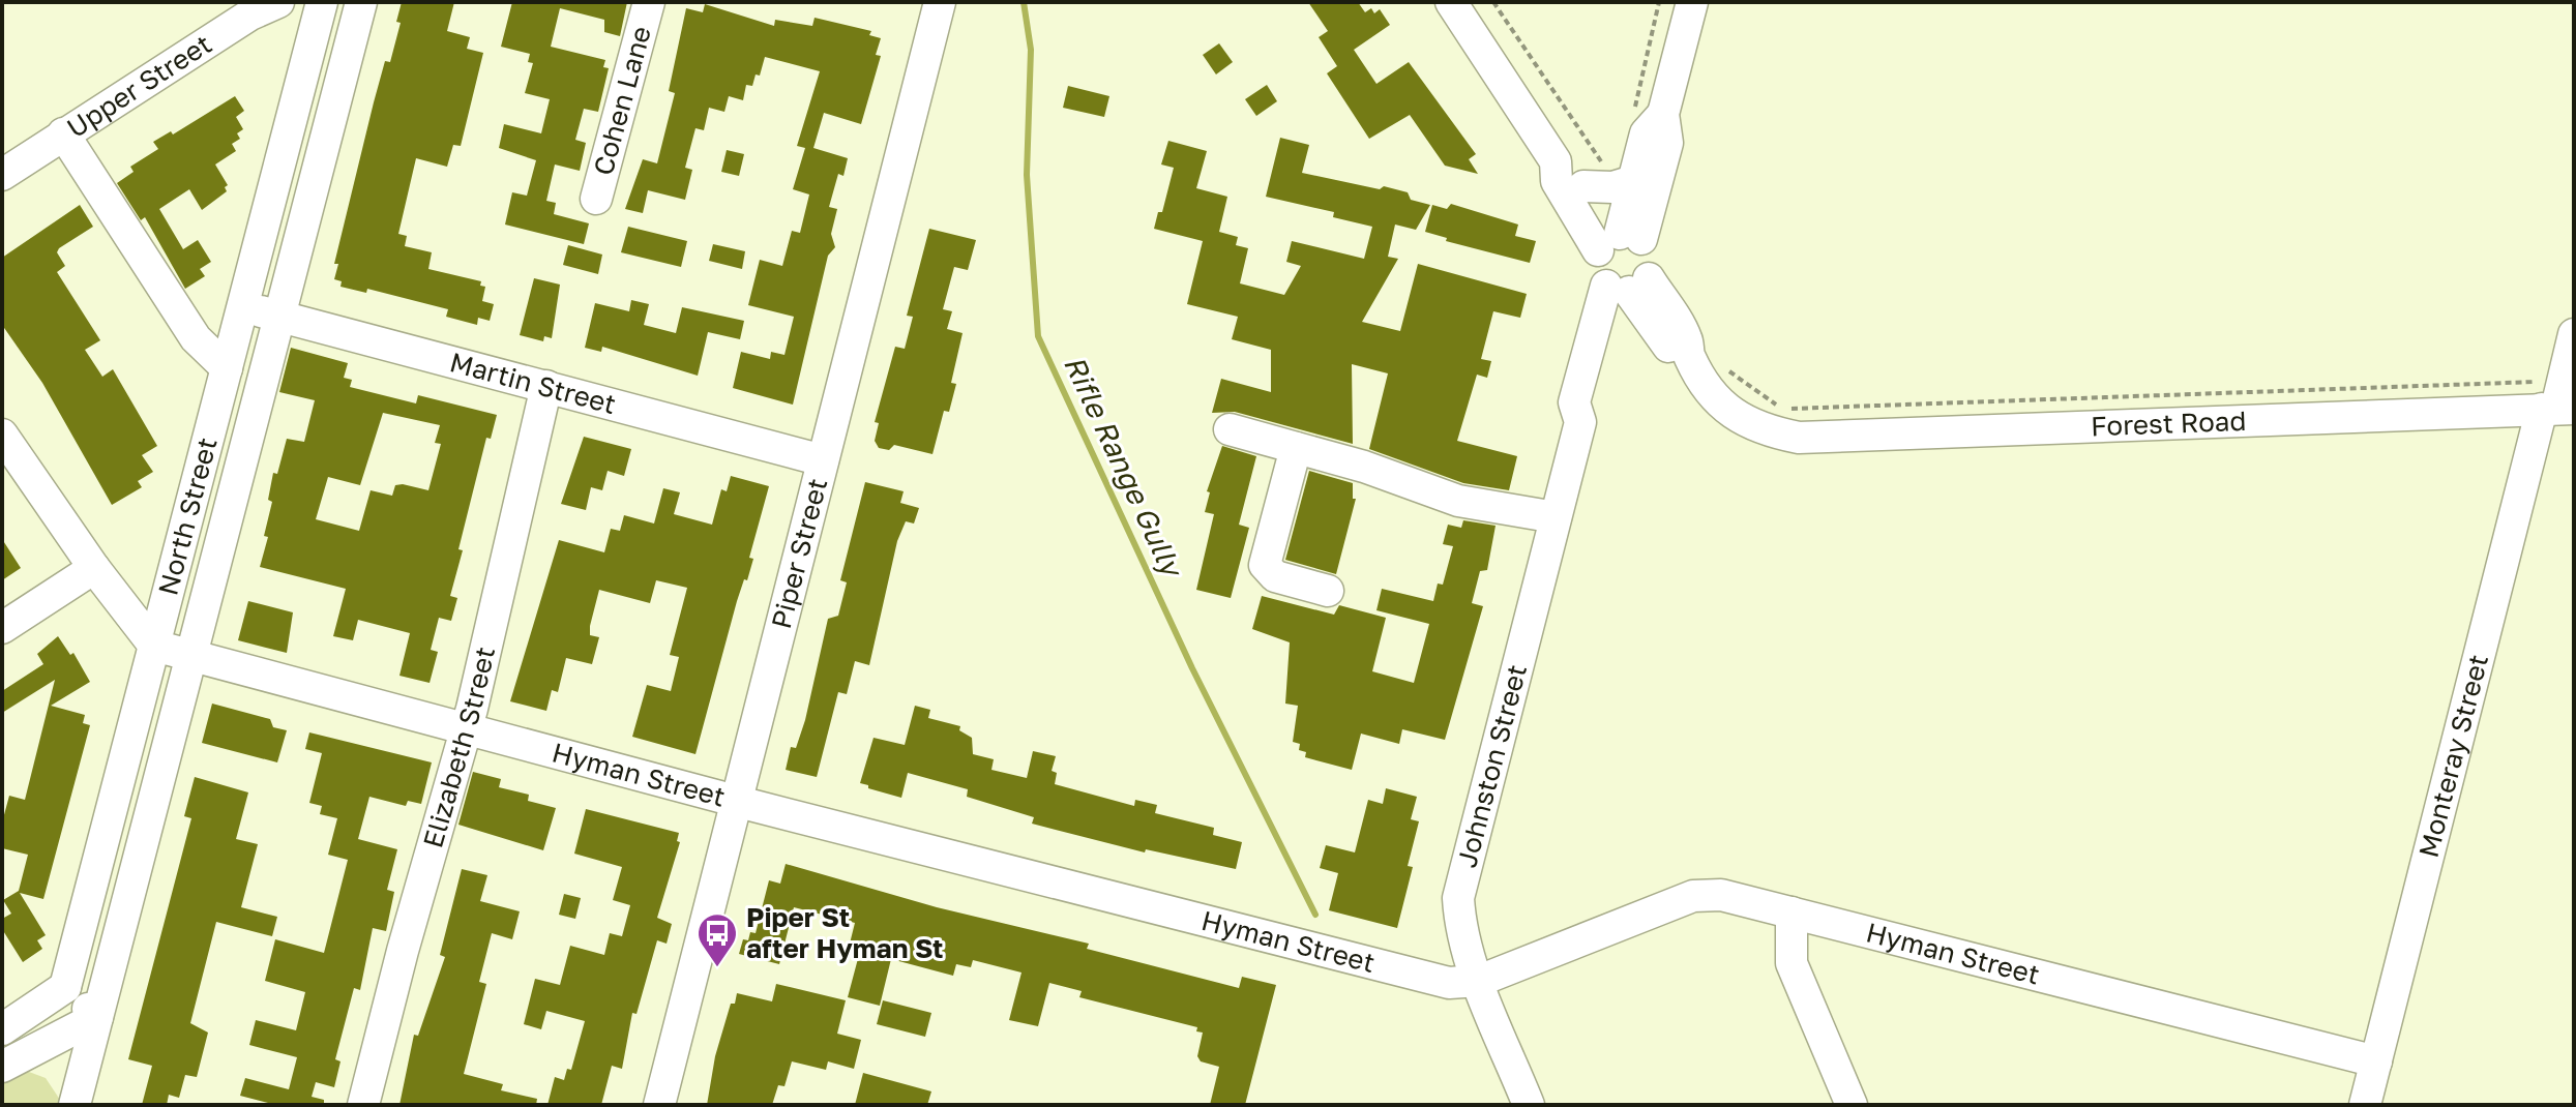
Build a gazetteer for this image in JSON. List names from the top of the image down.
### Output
{
  "streets": {
    "street": [
      "Upper Street",
      "Cohen Lane",
      "Martin Street",
      "Forest Road",
      "North Street",
      "Piper Street",
      "Elizabeth Street",
      "Monteray Street",
      "Johnston Street",
      "Hyman Street"
    ]
  },
  "crossings": [
    ["Martin Street", "North Street"],
    ["Martin Street", "Piper Street"],
    ["Martin Street", "Elizabeth Street"],
    ["Forest Road", "Monteray Street"],
    ["Forest Road", "Johnston Street"],
    ["North Street", "Hyman Street"],
    ["Piper Street", "Hyman Street"],
    ["Elizabeth Street", "Hyman Street"],
    ["Monteray Street", "Hyman Street"],
    ["Johnston Street", "Hyman Street"]
  ],
  "water": ["Rifle Range Gully"],
  "places": {
    "bus stop": ["Piper St after Hyman St"]
  }
}
